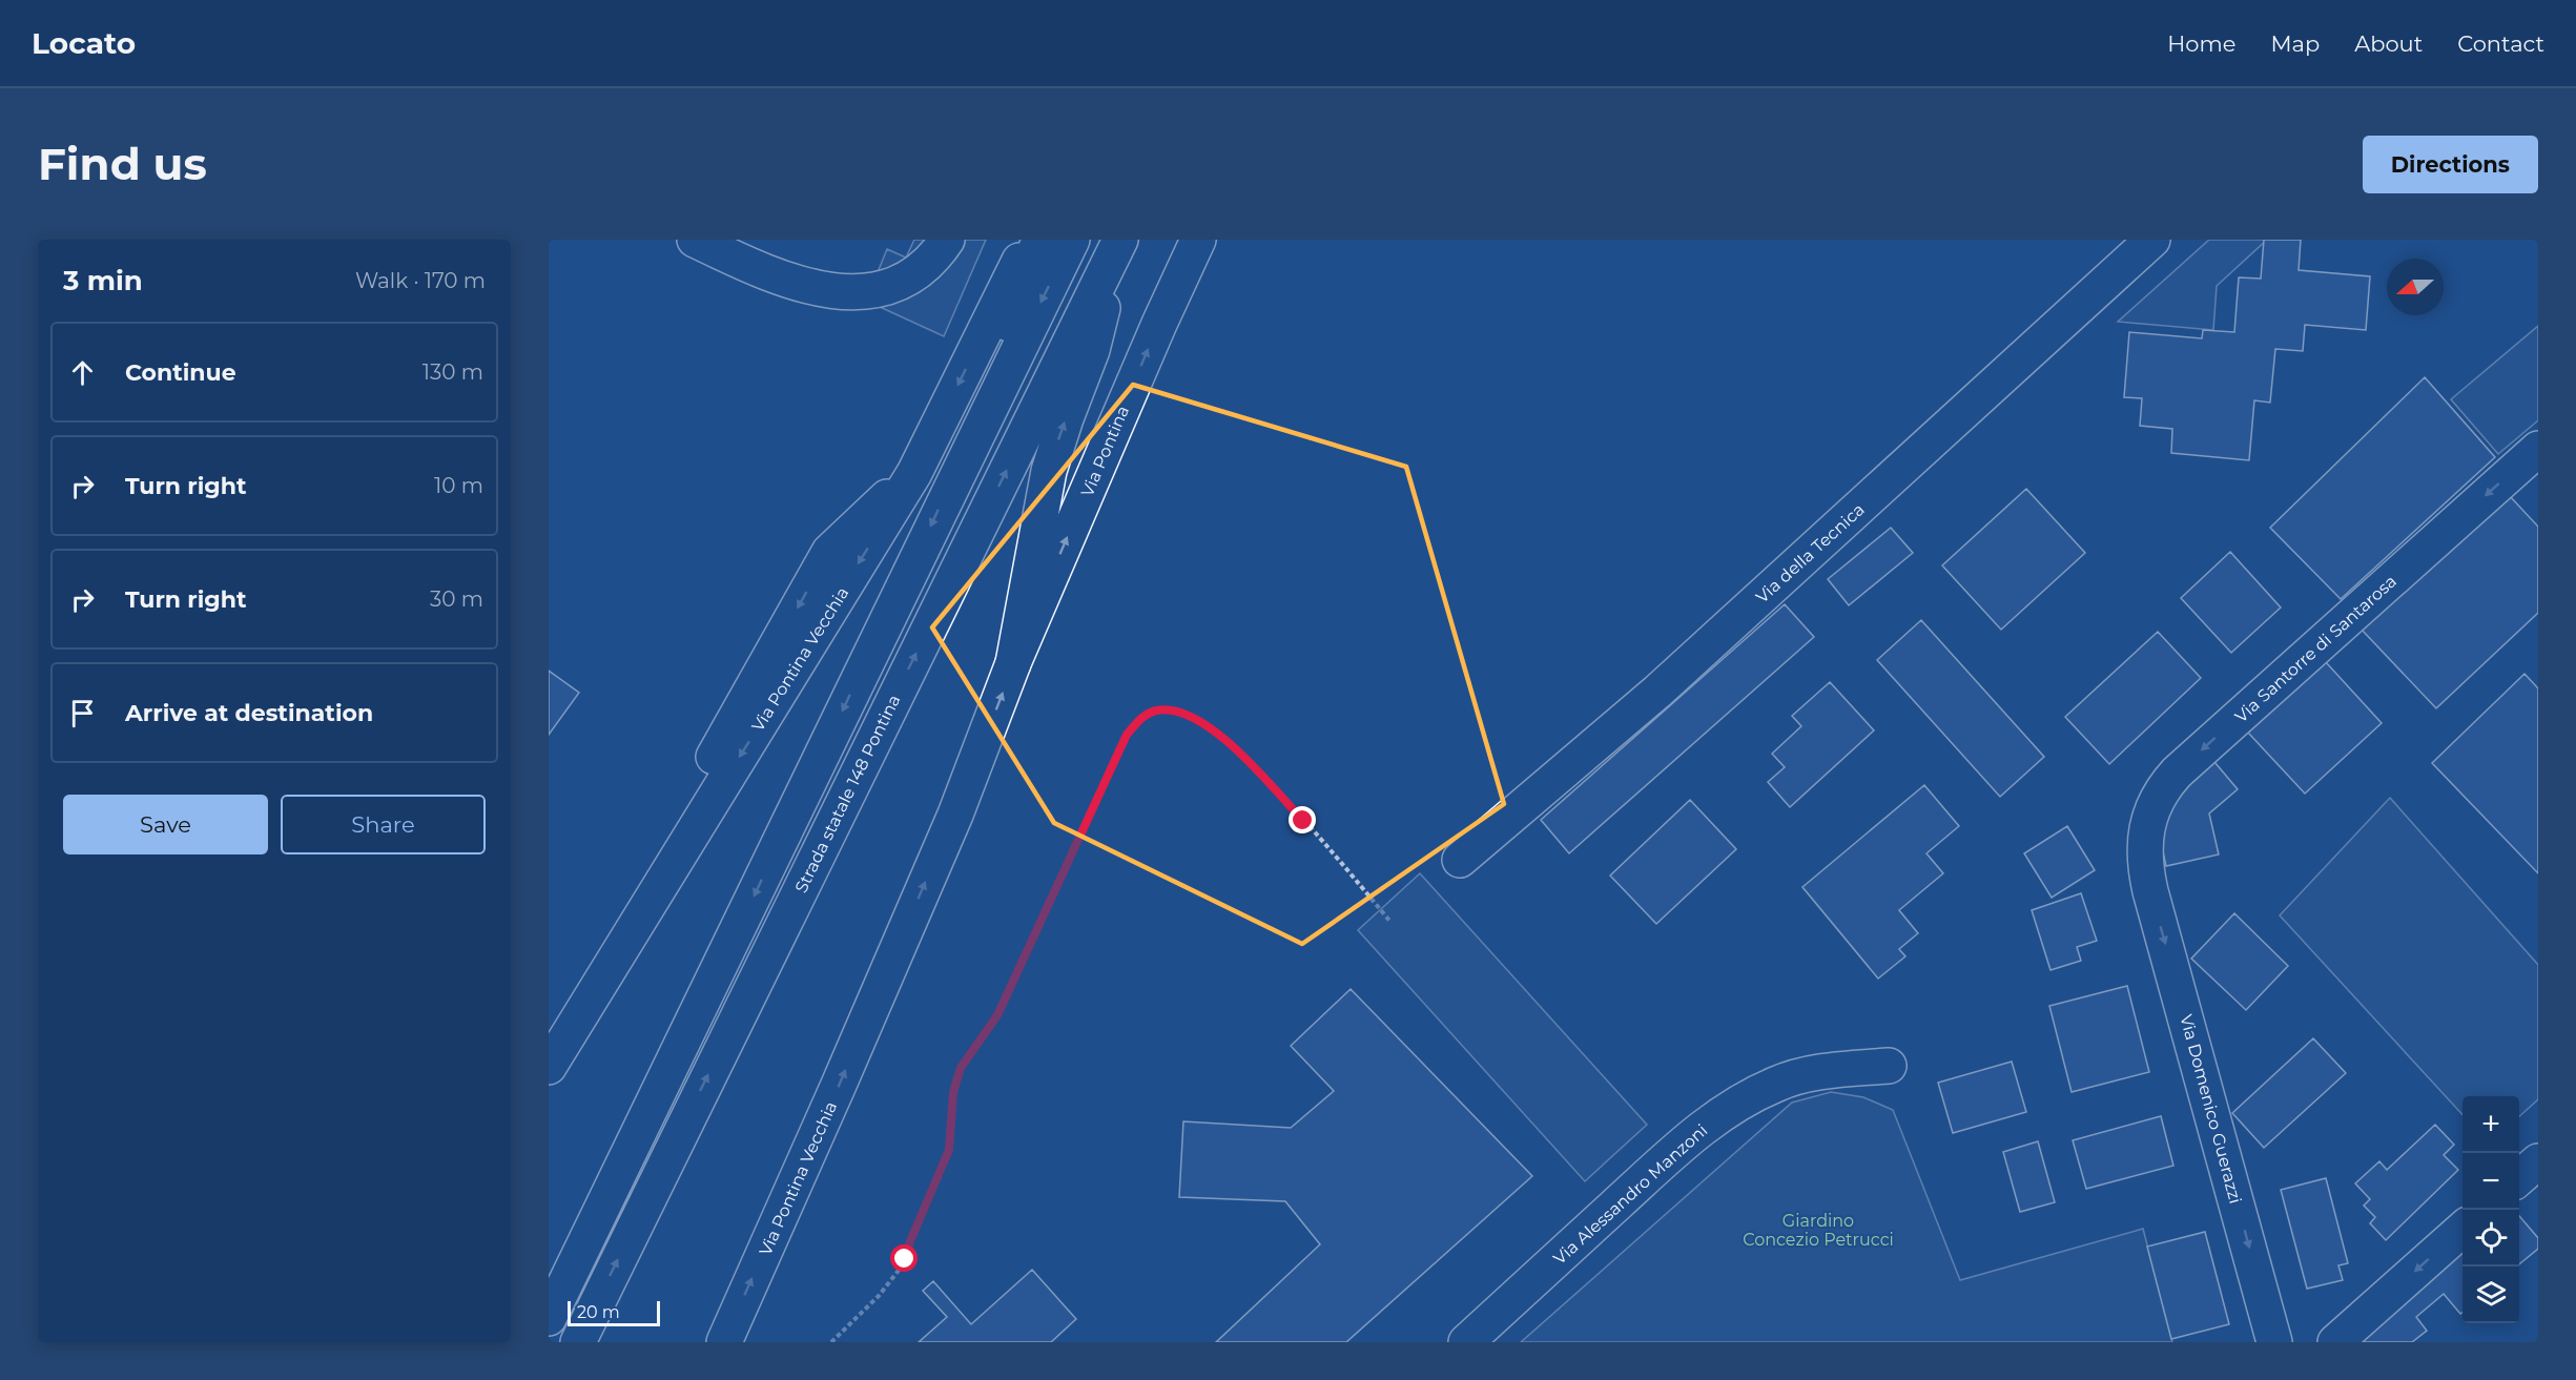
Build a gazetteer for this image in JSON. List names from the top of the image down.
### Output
{
  "streets": {
    "main road": [
      "Via Pontina",
      "Via della Tecnica",
      "Via Santorre di Santarosa",
      "Via Pontina Vecchia",
      "Strada statale 148 Pontina",
      "Via Domenico Guerazzi",
      "Via Alessandro Manzoni"
    ]
  },
  "crossings": [
    ["Via Pontina", "Via Pontina Vecchia"],
    ["Via Santorre di Santarosa", "Via Domenico Guerazzi"]
  ],
  "one_way": ["Via Santorre di Santarosa", "Via Domenico Guerazzi"],
  "parks": ["Giardino Concezio Petrucci"],
  "scale_bar": "20 m",
  "north": "left",
  "page": {
    "header": "Locato",
    "nav": [
      "Home",
      "Map",
      "About",
      "Contact"
    ],
    "buttons": [
      "Directions",
      ["Save", "Share"]
    ],
    "title": "Find us",
    "heading": ["3 min", "Walk · 170 m"],
    "list": [
      ["Continue", "130 m"],
      ["Turn right", "10 m"],
      ["Turn right", "30 m"],
      "Arrive at destination"
    ],
    "map_buttons": ["+", "−"],
    "scale": "20 m"
  }
}
